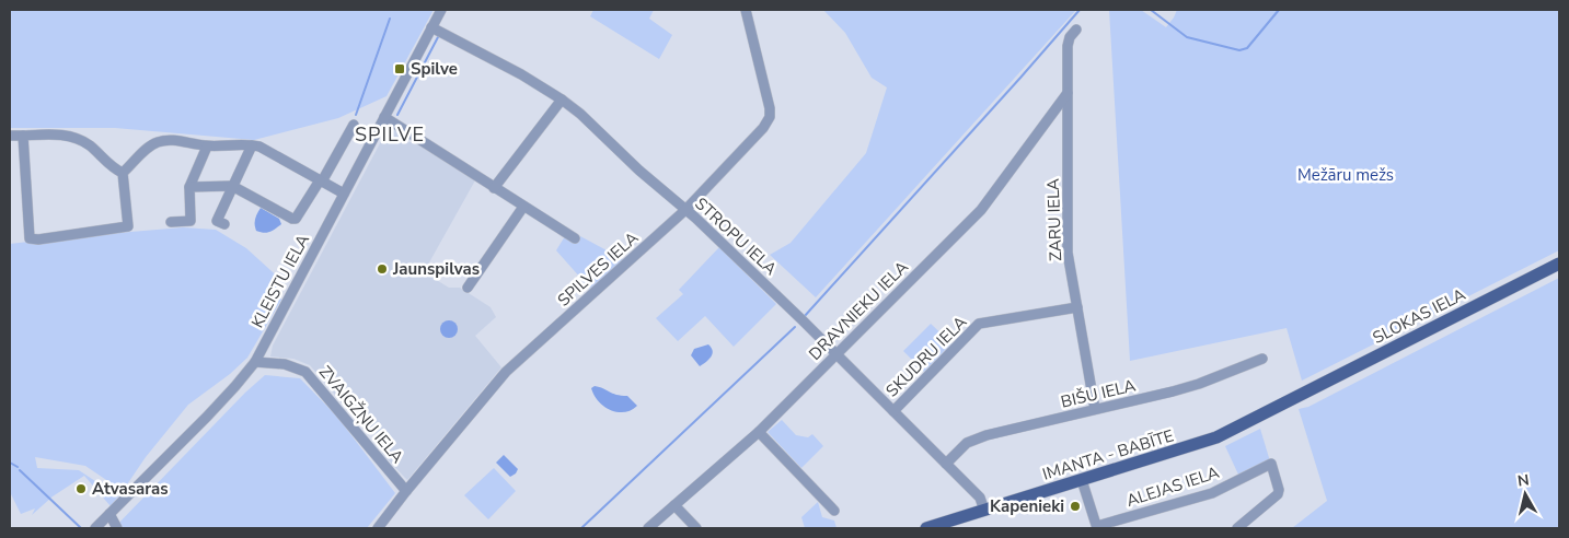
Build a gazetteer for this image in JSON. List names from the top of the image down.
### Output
{
  "streets": {
    "main road": ["SLOKAS IELA", "IMANTA - BABĪTE"],
    "street": [
      "ZARU IELA",
      "STROPU IELA",
      "SPILVES IELA",
      "KLEISTU IELA",
      "DRAVNIEKU IELA",
      "SKUDRU IELA",
      "BIŠU IELA",
      "ZVAIGŽŅU IELA",
      "ALEJAS IELA"
    ]
  },
  "crossings": [
    ["ZARU IELA", "DRAVNIEKU IELA"],
    ["ZARU IELA", "SKUDRU IELA"],
    ["ZARU IELA", "BIŠU IELA"],
    ["STROPU IELA", "SPILVES IELA"],
    ["STROPU IELA", "KLEISTU IELA"],
    ["STROPU IELA", "DRAVNIEKU IELA"],
    ["STROPU IELA", "SKUDRU IELA"],
    ["STROPU IELA", "BIŠU IELA"],
    ["STROPU IELA", "IMANTA - BABĪTE"],
    ["SPILVES IELA", "ZVAIGŽŅU IELA"],
    ["KLEISTU IELA", "ZVAIGŽŅU IELA"],
    ["SLOKAS IELA", "IMANTA - BABĪTE"]
  ],
  "districts": ["SPILVE"],
  "parks": ["Mežāru mežs"],
  "places": {
    "transit": ["Spilve"],
    "other": ["Jaunspilvas", "Atvasaras", "Kapenieki"]
  },
  "north": "top"
}
